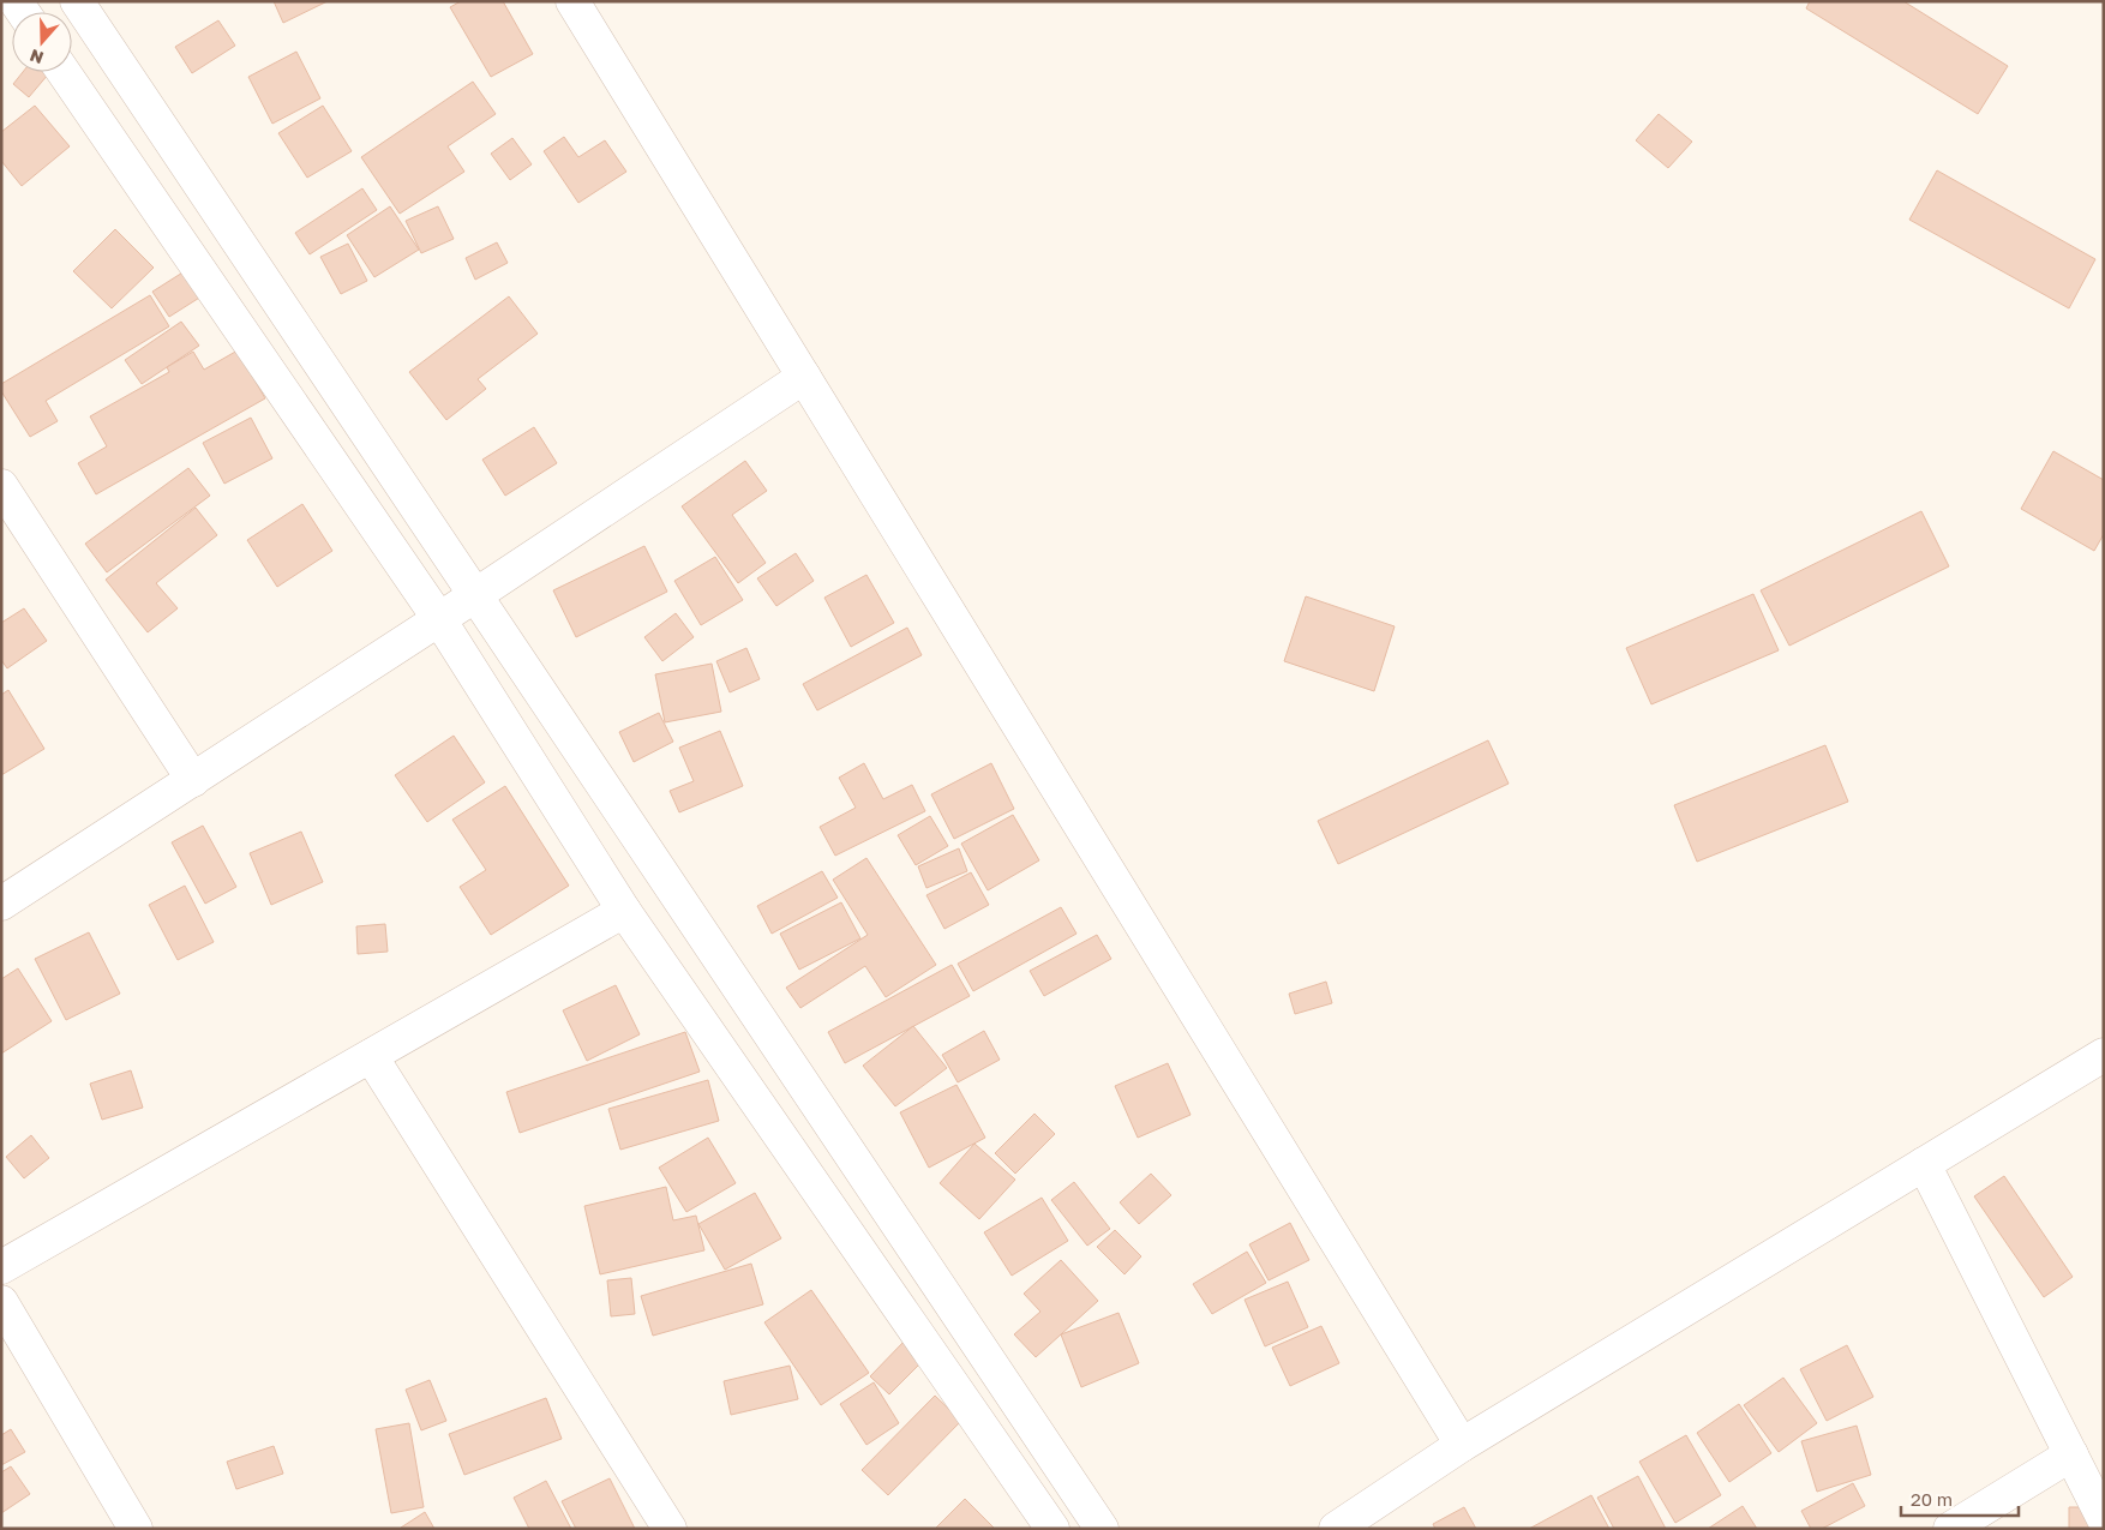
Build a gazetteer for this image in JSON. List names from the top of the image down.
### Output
{
  "scale_bar": "20 m",
  "north": "bottom"
}
